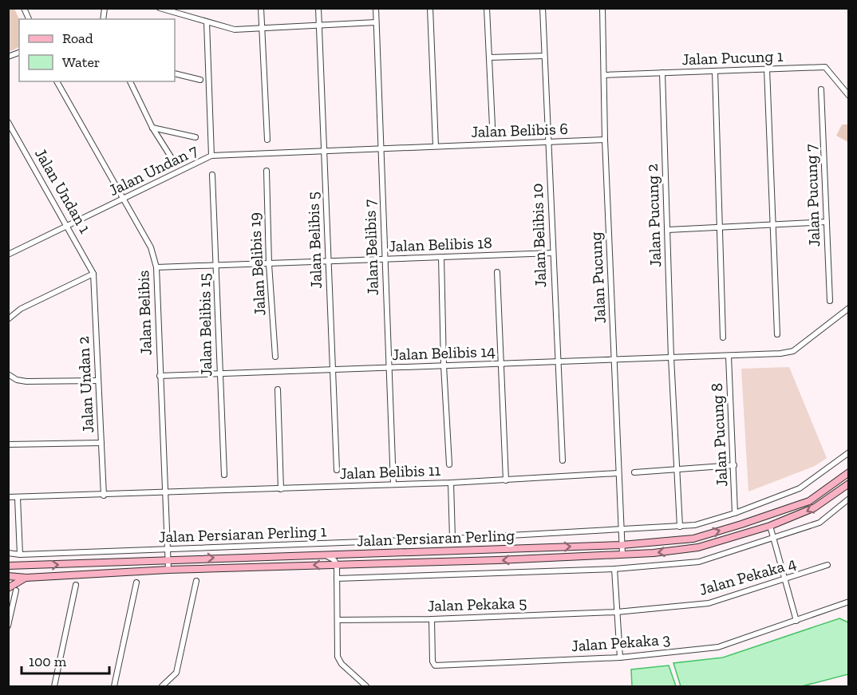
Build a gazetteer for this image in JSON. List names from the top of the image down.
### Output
{
  "streets": {
    "main road": ["Jalan Persiaran Perling"],
    "street": [
      "Jalan Pucung 1",
      "Jalan Belibis 6",
      "Jalan Undan 7",
      "Jalan Undan 1",
      "Jalan Pucung 7",
      "Jalan Pucung 2",
      "Jalan Belibis 10",
      "Jalan Belibis 5",
      "Jalan Belibis 18",
      "Jalan Belibis 7",
      "Jalan Belibis 19",
      "Jalan Pucung",
      "Jalan Belibis",
      "Jalan Belibis 15",
      "Jalan Belibis 14",
      "Jalan Undan 2",
      "Jalan Pucung 8",
      "Jalan Belibis 11",
      "Jalan Persiaran Perling 1",
      "Jalan Pekaka 4",
      "Jalan Pekaka 5",
      "Jalan Pekaka 3"
    ]
  },
  "crossings": [
    ["Jalan Pucung 1", "Jalan Pucung 2"],
    ["Jalan Pucung 1", "Jalan Pucung"],
    ["Jalan Belibis 6", "Jalan Undan 7"],
    ["Jalan Belibis 6", "Jalan Belibis 10"],
    ["Jalan Belibis 6", "Jalan Pucung"],
    ["Jalan Undan 7", "Jalan Undan 1"],
    ["Jalan Undan 7", "Jalan Belibis 5"],
    ["Jalan Undan 7", "Jalan Belibis 7"],
    ["Jalan Undan 7", "Jalan Belibis"],
    ["Jalan Undan 1", "Jalan Undan 2"],
    ["Jalan Pucung 2", "Jalan Belibis 14"],
    ["Jalan Pucung 2", "Jalan Persiaran Perling 1"],
    ["Jalan Belibis 10", "Jalan Belibis 18"],
    ["Jalan Belibis 10", "Jalan Belibis 14"],
    ["Jalan Belibis 5", "Jalan Belibis 18"],
    ["Jalan Belibis 5", "Jalan Belibis 14"],
    ["Jalan Belibis 18", "Jalan Belibis 7"],
    ["Jalan Belibis 18", "Jalan Belibis 19"],
    ["Jalan Belibis 18", "Jalan Belibis"],
    ["Jalan Belibis 18", "Jalan Belibis 15"],
    ["Jalan Belibis 7", "Jalan Belibis 14"],
    ["Jalan Belibis 7", "Jalan Belibis 11"],
    ["Jalan Pucung", "Jalan Belibis 14"],
    ["Jalan Pucung", "Jalan Belibis 11"],
    ["Jalan Pucung", "Jalan Persiaran Perling 1"],
    ["Jalan Pucung", "Jalan Persiaran Perling"],
    ["Jalan Belibis", "Jalan Belibis 14"],
    ["Jalan Belibis", "Jalan Belibis 11"],
    ["Jalan Belibis", "Jalan Persiaran Perling 1"],
    ["Jalan Belibis", "Jalan Persiaran Perling"],
    ["Jalan Belibis 15", "Jalan Belibis 14"],
    ["Jalan Belibis 14", "Jalan Pucung 8"],
    ["Jalan Undan 2", "Jalan Belibis 11"],
    ["Jalan Pucung 8", "Jalan Persiaran Perling 1"],
    ["Jalan Pekaka 4", "Jalan Pekaka 5"],
    ["Jalan Pekaka 5", "Jalan Pekaka 3"]
  ],
  "legend": ["Road", "Water"],
  "scale_bar": "100 m"
}
